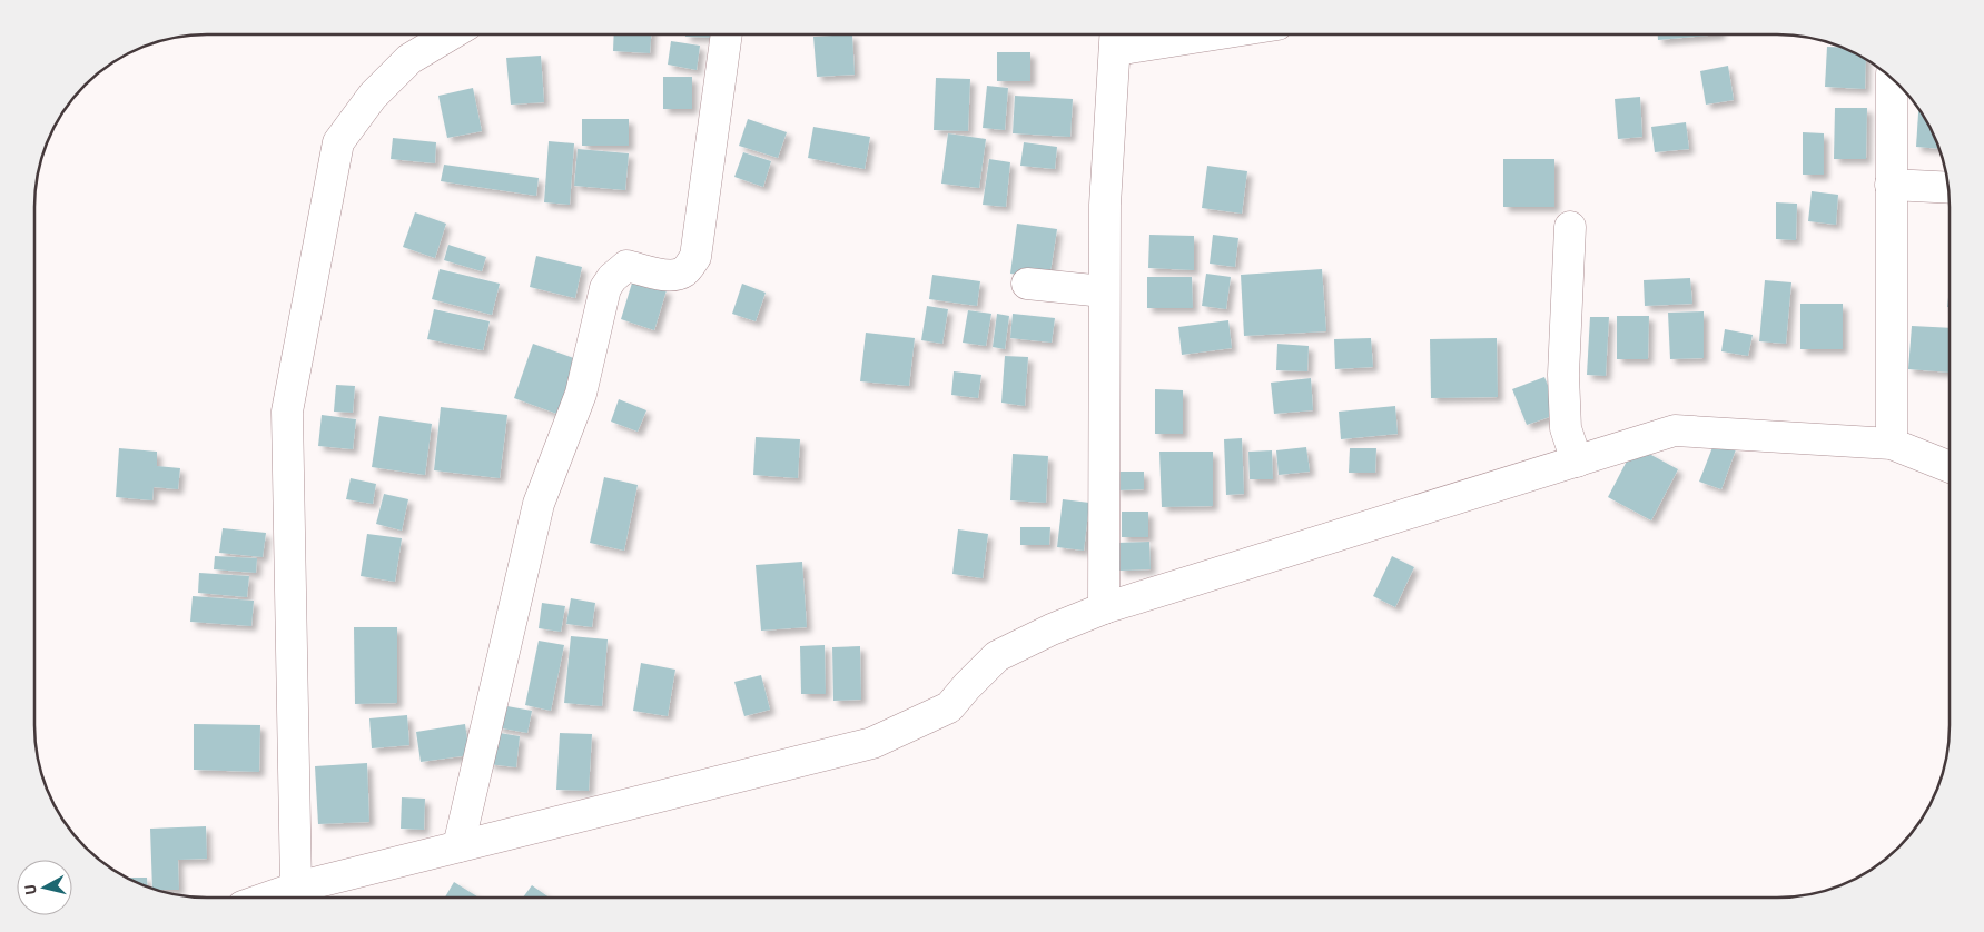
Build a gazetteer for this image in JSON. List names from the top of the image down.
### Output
{
  "north": "left"
}
